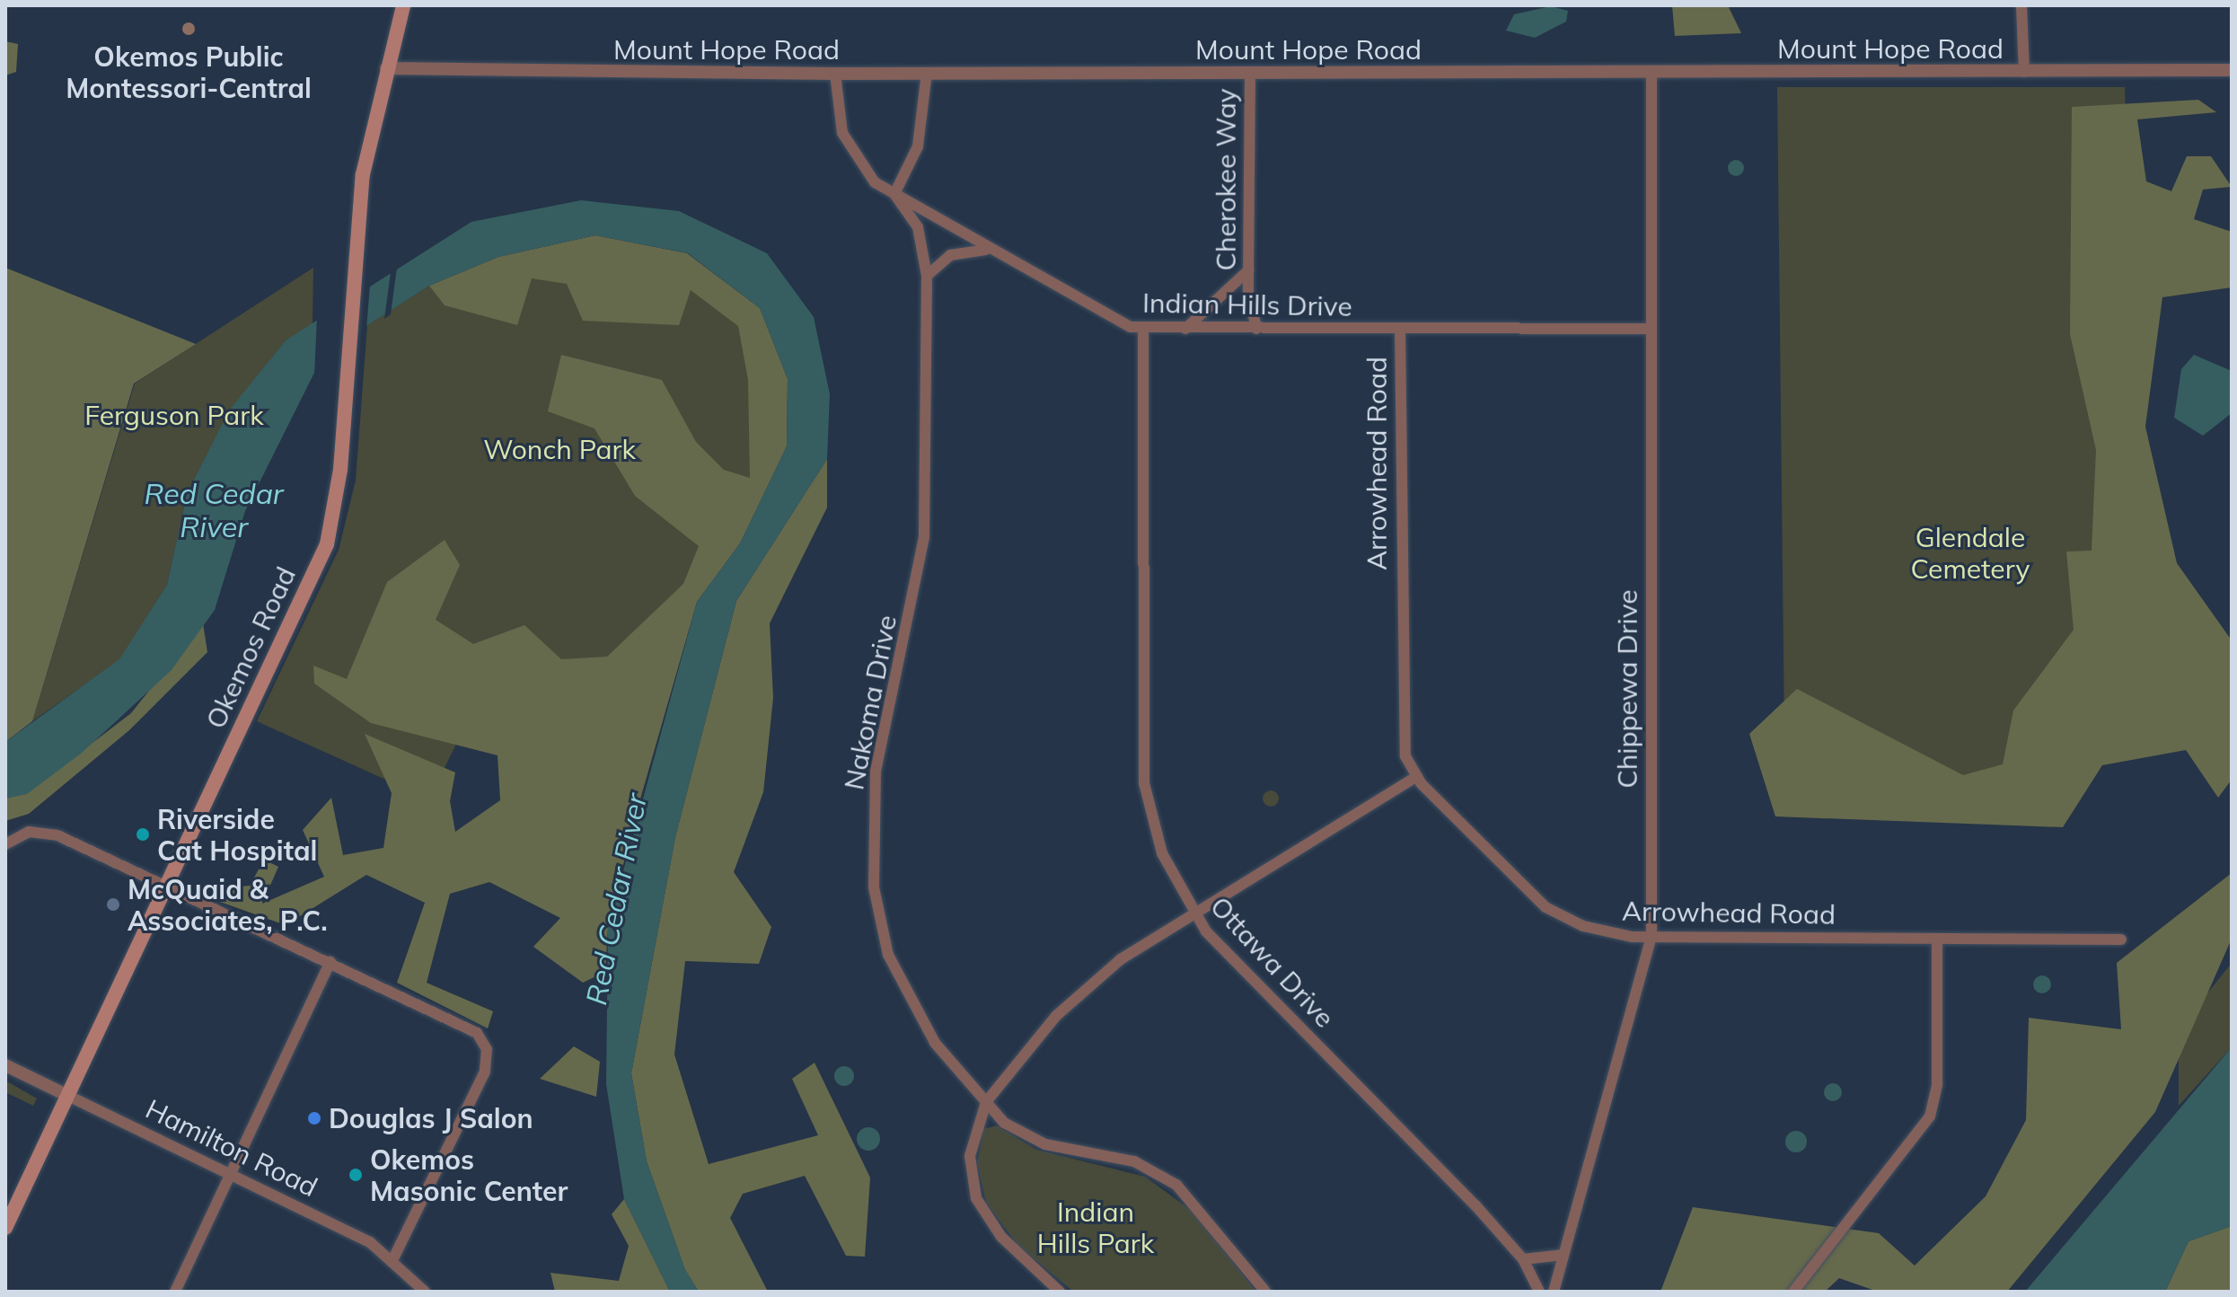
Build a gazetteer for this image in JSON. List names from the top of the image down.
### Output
{
  "streets": {
    "main road": ["Okemos Road"],
    "street": [
      "Mount Hope Road",
      "Cherokee Way",
      "Indian Hills Drive",
      "Arrowhead Road",
      "Chippewa Drive",
      "Nakoma Drive",
      "Ottawa Drive",
      "Hamilton Road"
    ]
  },
  "crossings": [
    ["Mount Hope Road", "Cherokee Way"],
    ["Mount Hope Road", "Indian Hills Drive"],
    ["Mount Hope Road", "Okemos Road"],
    ["Mount Hope Road", "Chippewa Drive"],
    ["Cherokee Way", "Indian Hills Drive"],
    ["Indian Hills Drive", "Arrowhead Road"],
    ["Indian Hills Drive", "Chippewa Drive"],
    ["Indian Hills Drive", "Nakoma Drive"],
    ["Indian Hills Drive", "Ottawa Drive"],
    ["Arrowhead Road", "Chippewa Drive"],
    ["Okemos Road", "Hamilton Road"]
  ],
  "water": ["Red Cedar River"],
  "parks": [
    "Ferguson Park",
    "Wonch Park",
    "Glendale Cemetery",
    "Indian Hills Park"
  ],
  "places": [
    "Okemos Public Montessori-Central",
    "Riverside Cat Hospital",
    "McQuaid & Associates, P.C.",
    "Douglas J Salon",
    "Okemos Masonic Center"
  ]
}
